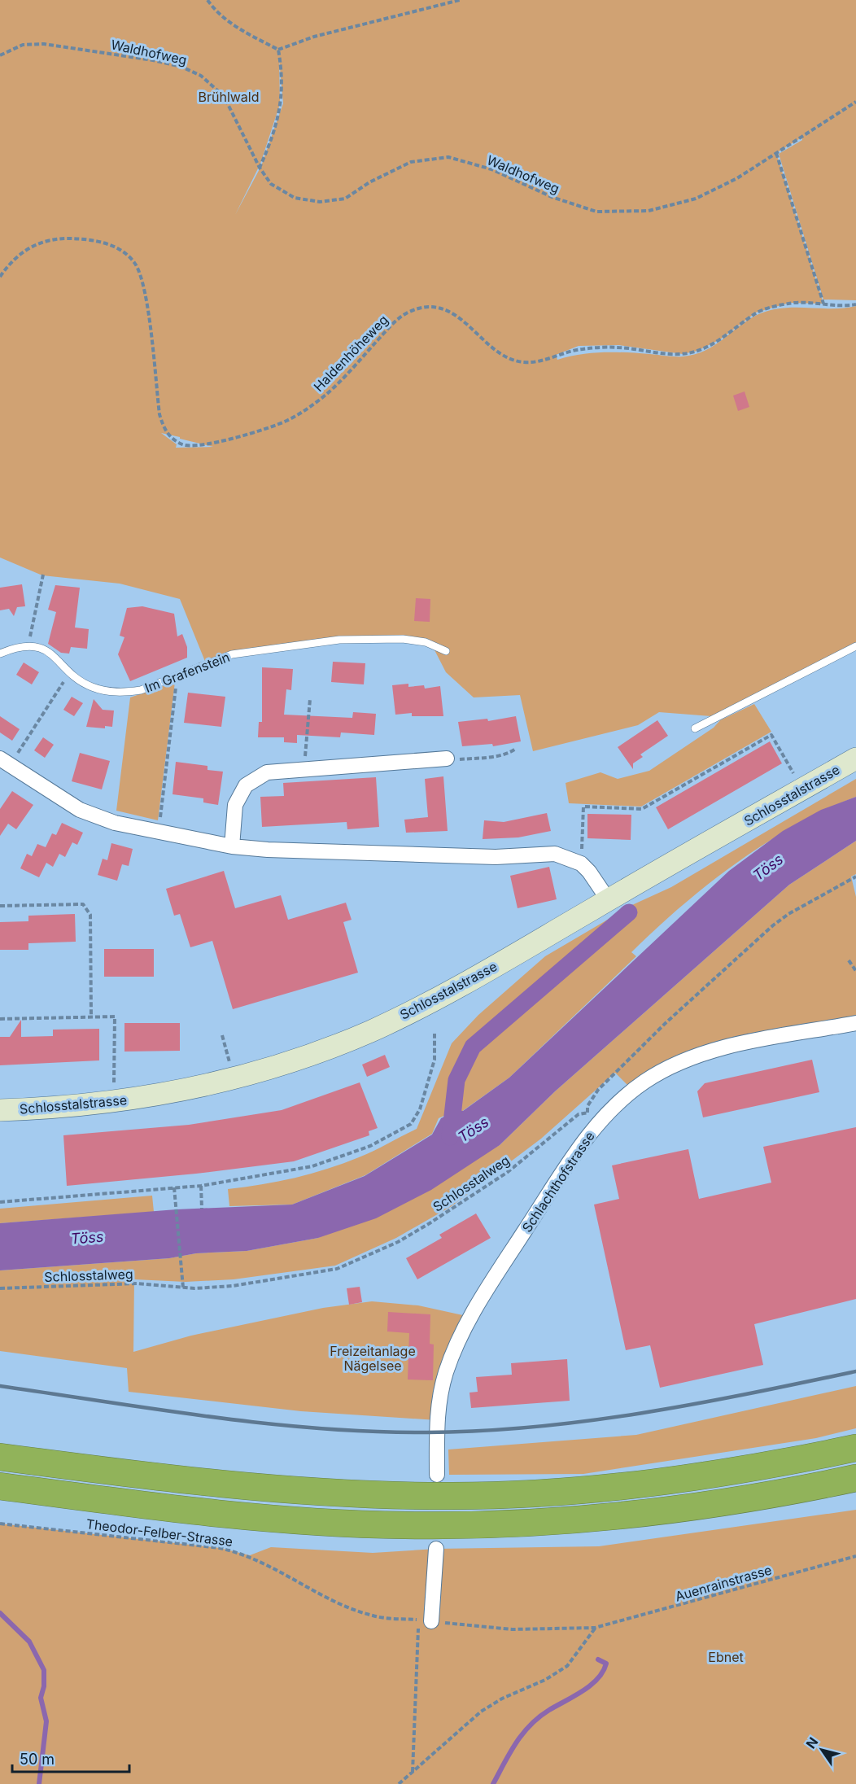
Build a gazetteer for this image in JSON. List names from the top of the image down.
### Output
{
  "streets": {
    "main road": ["Schlosstalstrasse"],
    "street": ["Schlachthofstrasse"],
    "lane": ["Im Grafenstein"],
    "path": [
      "Waldhofweg",
      "Haldenhöheweg",
      "Schlosstalweg",
      "Theodor-Felber-Strasse",
      "Auenrainstrasse"
    ]
  },
  "crossings": [
    ["Theodor-Felber-Strasse", "Auenrainstrasse"]
  ],
  "water": ["Töss"],
  "parks": ["Brühlwald", "Freizeitanlage Nägelsee", "Ebnet"],
  "scale_bar": "50 m",
  "north": "top left"
}
